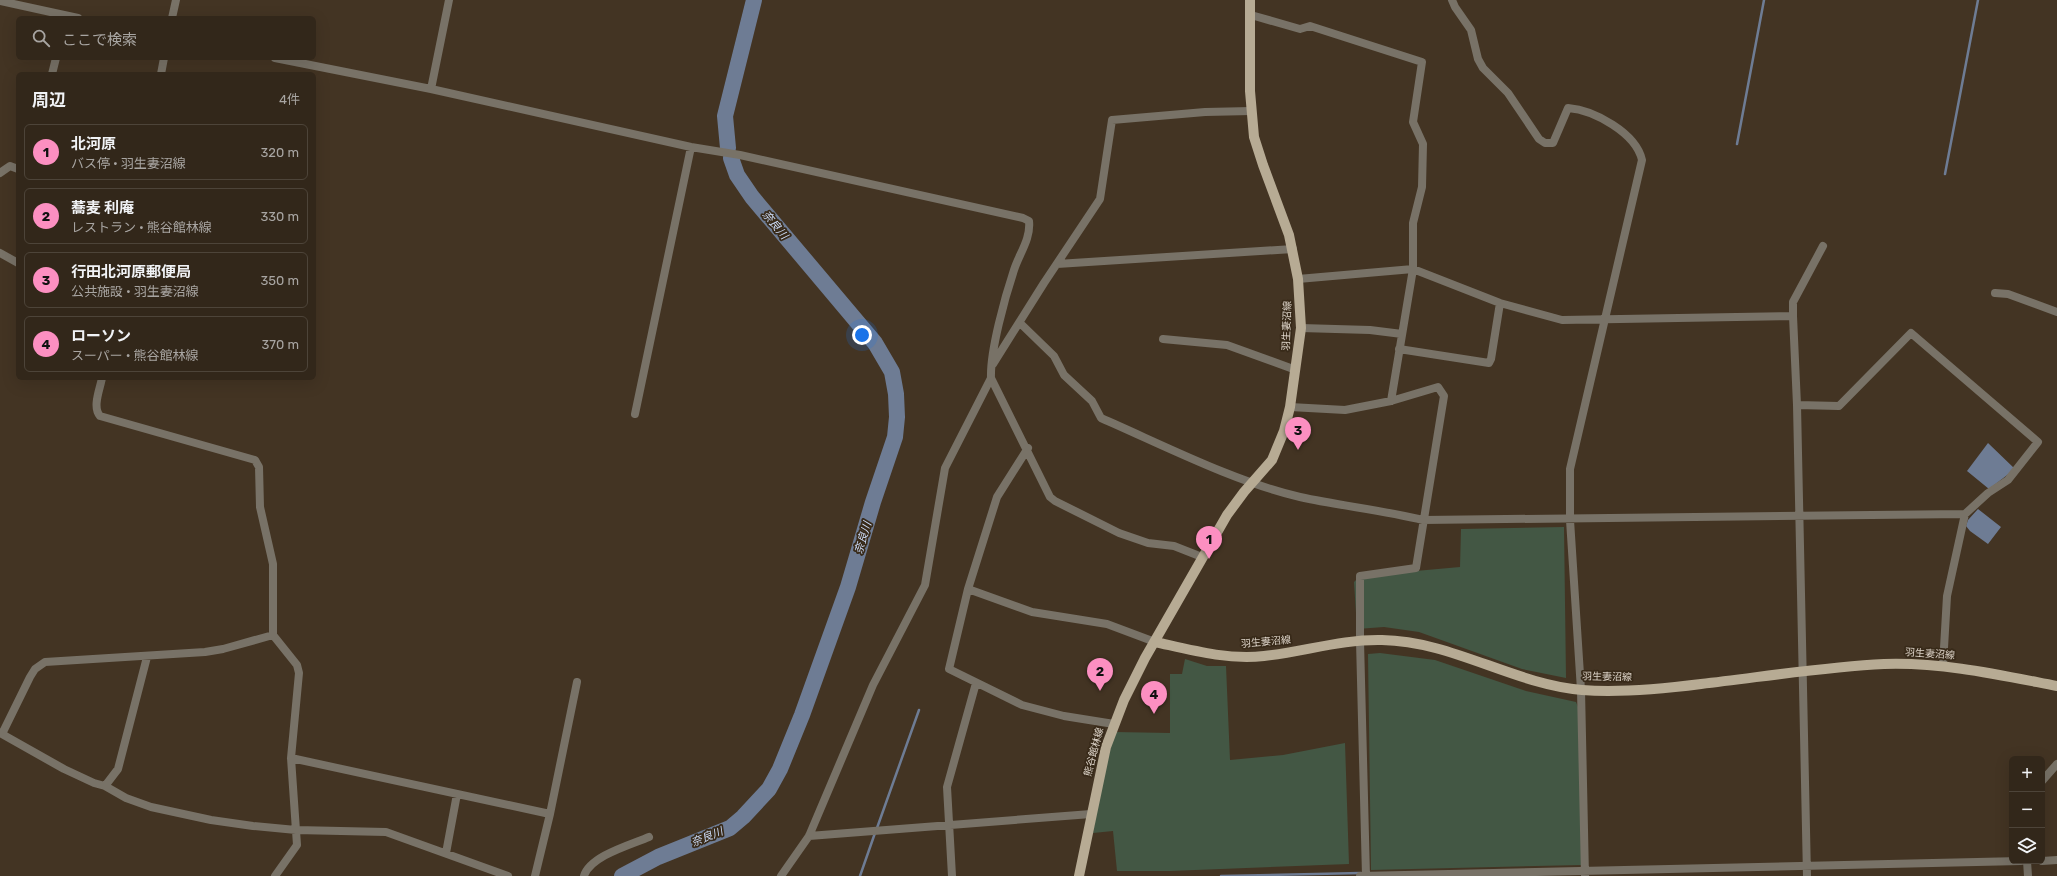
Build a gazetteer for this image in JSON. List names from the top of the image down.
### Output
{
  "streets": {
    "main road": ["羽生妻沼線", "熊谷館林線"]
  },
  "crossings": [
    ["羽生妻沼線", "熊谷館林線"]
  ],
  "water": ["奈良川"],
  "page": {
    "search": "ここで検索",
    "heading": ["周辺", "4件"],
    "list": [
      {
        "mark": "1",
        "name": "北河原",
        "note": "バス停 · 羽生妻沼線",
        "value": "320 m"
      },
      {
        "mark": "2",
        "name": "蕎麦 利庵",
        "note": "レストラン · 熊谷館林線",
        "value": "330 m"
      },
      {
        "mark": "3",
        "name": "行田北河原郵便局",
        "note": "公共施設 · 羽生妻沼線",
        "value": "350 m"
      },
      {
        "mark": "4",
        "name": "ローソン",
        "note": "スーパー · 熊谷館林線",
        "value": "370 m"
      }
    ],
    "pins": [
      "3",
      "1",
      "2",
      "4"
    ],
    "map_buttons": ["+", "−"]
  }
}
